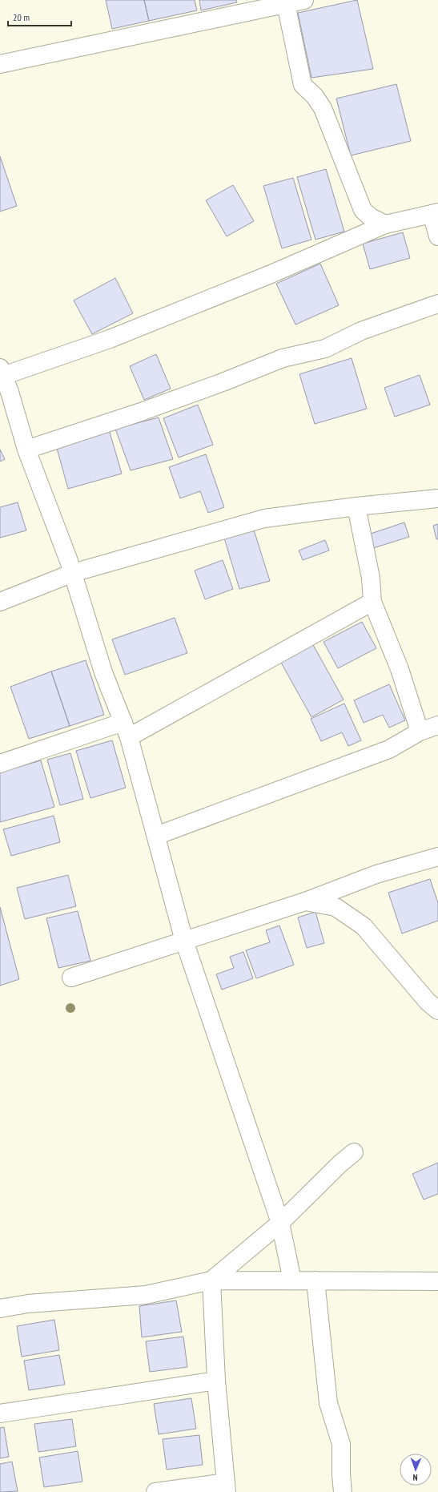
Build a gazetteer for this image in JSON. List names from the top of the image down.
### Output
{
  "scale_bar": "20 m",
  "north": "bottom"
}
